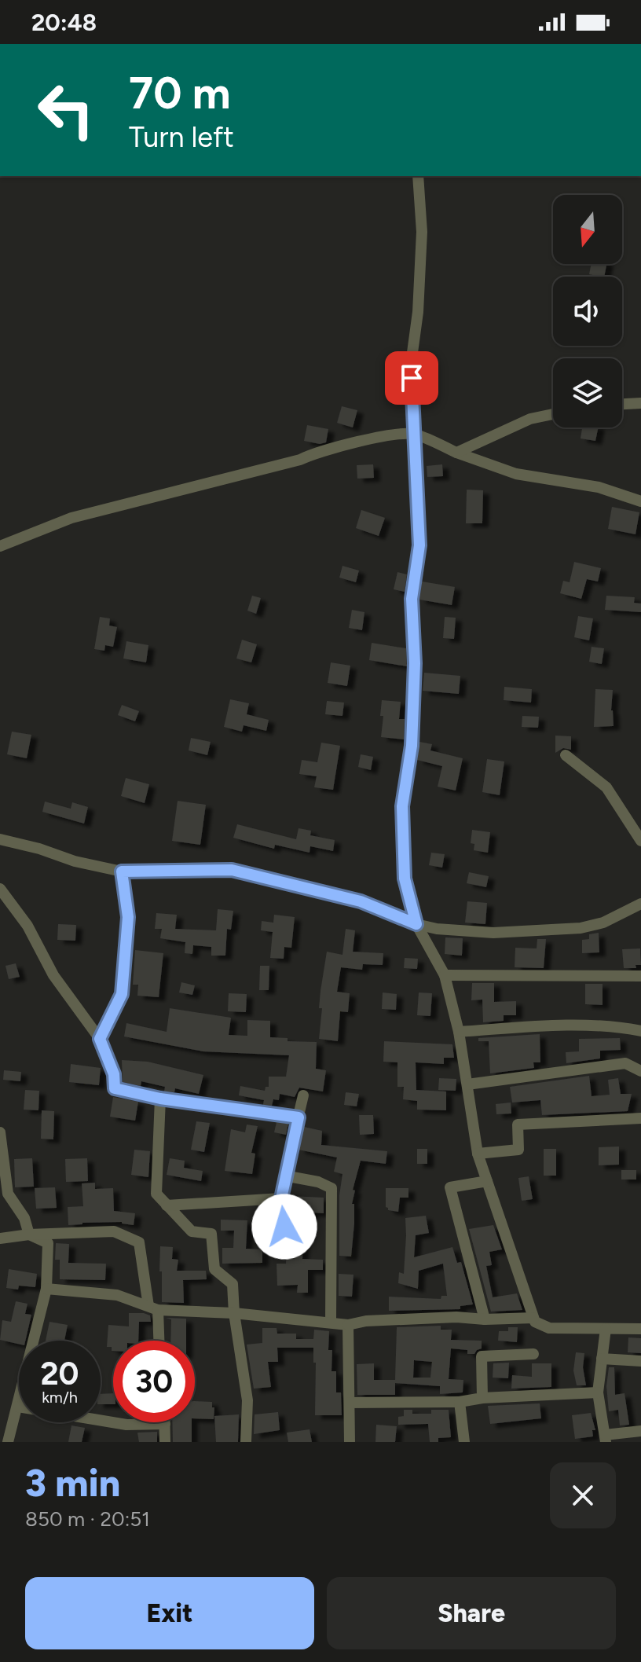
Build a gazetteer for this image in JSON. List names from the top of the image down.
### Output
{
  "north": "bottom",
  "page": {
    "status": "20:48",
    "turn": ["70 m", "Turn left"],
    "speed": "20 km/h",
    "limit": "30",
    "heading": ["3 min", "850 m · 20:51"],
    "buttons": ["Exit", "Share"]
  }
}
